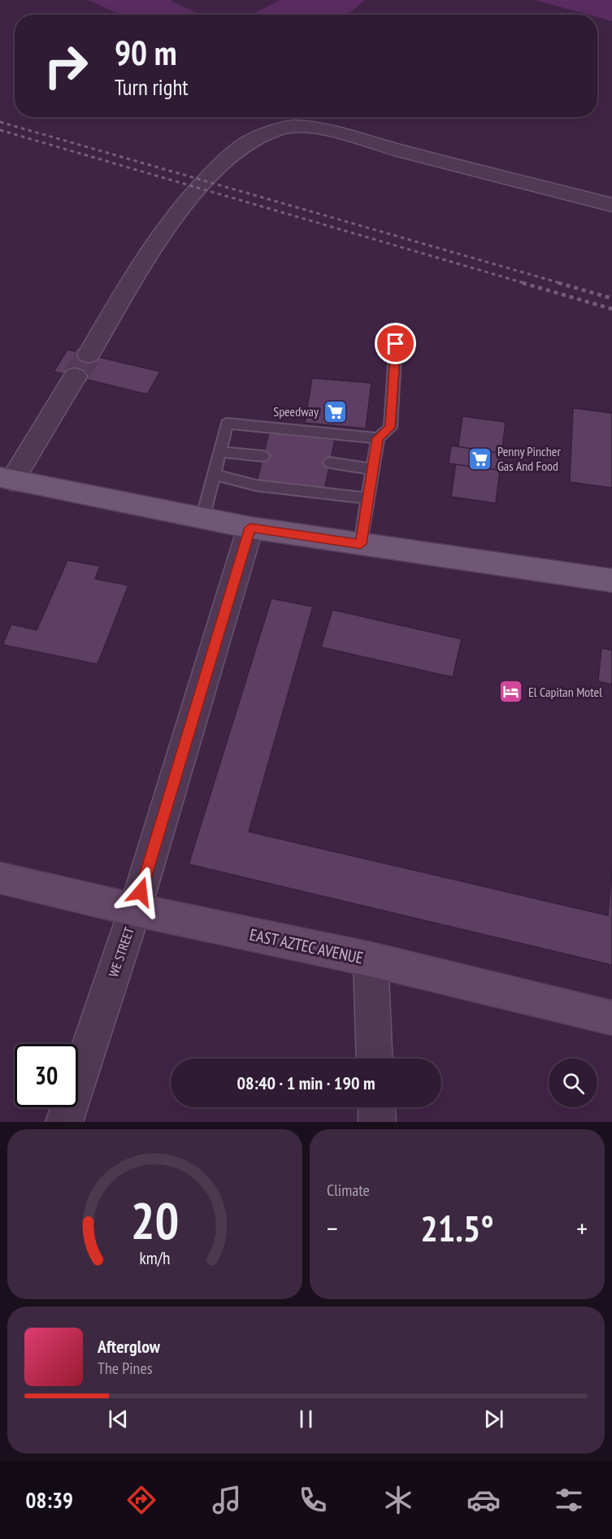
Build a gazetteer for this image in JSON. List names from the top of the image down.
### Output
{
  "streets": {
    "main road": ["EAST AZTEC AVENUE"],
    "street": ["WE STREET"]
  },
  "crossings": [
    ["EAST AZTEC AVENUE", "WE STREET"]
  ],
  "places": {
    "supermarket": ["Speedway", "Penny Pincher Gas And Food"],
    "hotel": ["El Capitan Motel"]
  },
  "page": {
    "turn": ["90 m", "Turn right"],
    "limit": "30",
    "trip": "08:40 · 1 min · 190 m",
    "tile": "Climate",
    "heat": ["−", "21.5°", "+"],
    "song": ["Afterglow", "The Pines"],
    "tabs": "08:39",
    "gauge": ["20", "km/h"]
  }
}
